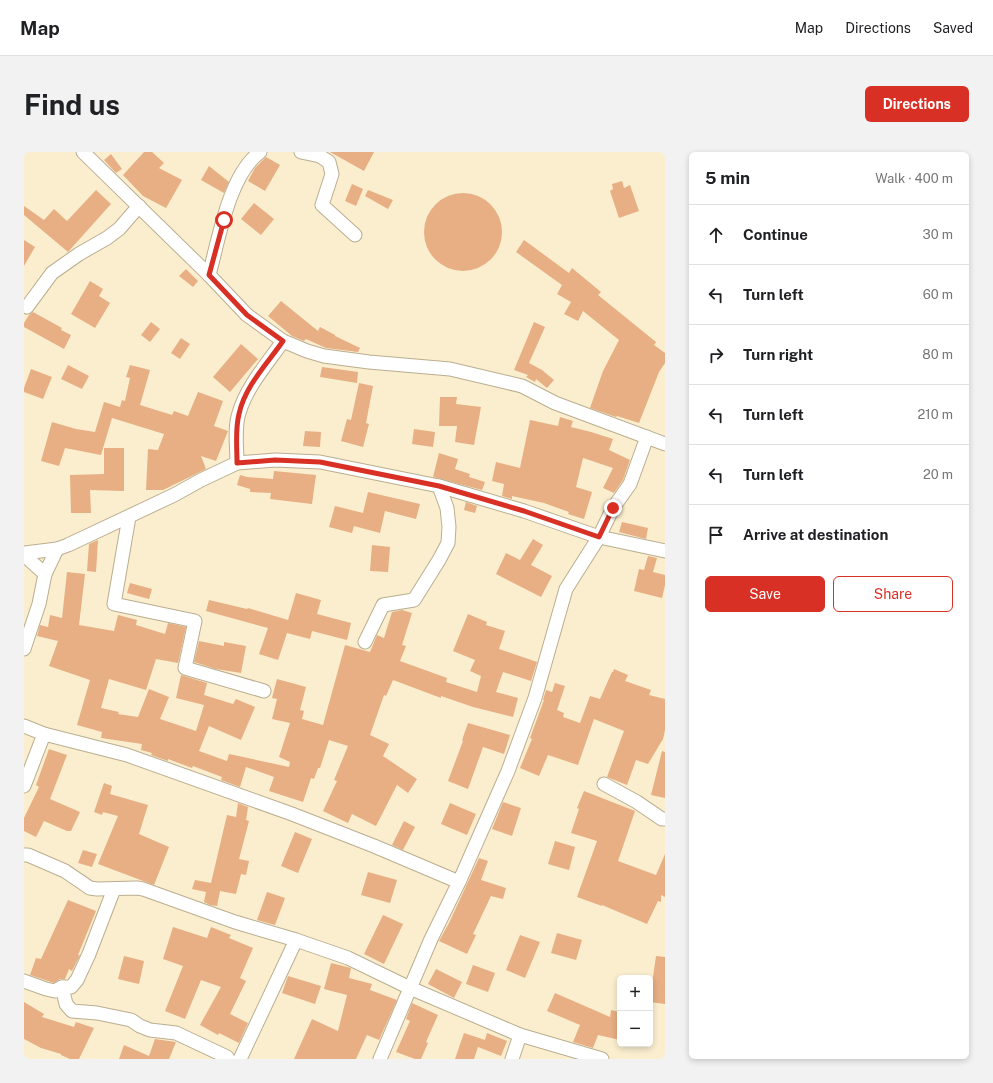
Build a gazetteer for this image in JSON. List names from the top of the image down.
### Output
{
  "page": {
    "header": "Map",
    "nav": ["Map", "Directions", "Saved"],
    "buttons": [
      "Directions",
      ["Save", "Share"]
    ],
    "title": "Find us",
    "heading": ["5 min", "Walk · 400 m"],
    "list": [
      ["Continue", "30 m"],
      ["Turn left", "60 m"],
      ["Turn right", "80 m"],
      ["Turn left", "210 m"],
      ["Turn left", "20 m"],
      "Arrive at destination"
    ],
    "map_buttons": ["+", "−"]
  }
}
